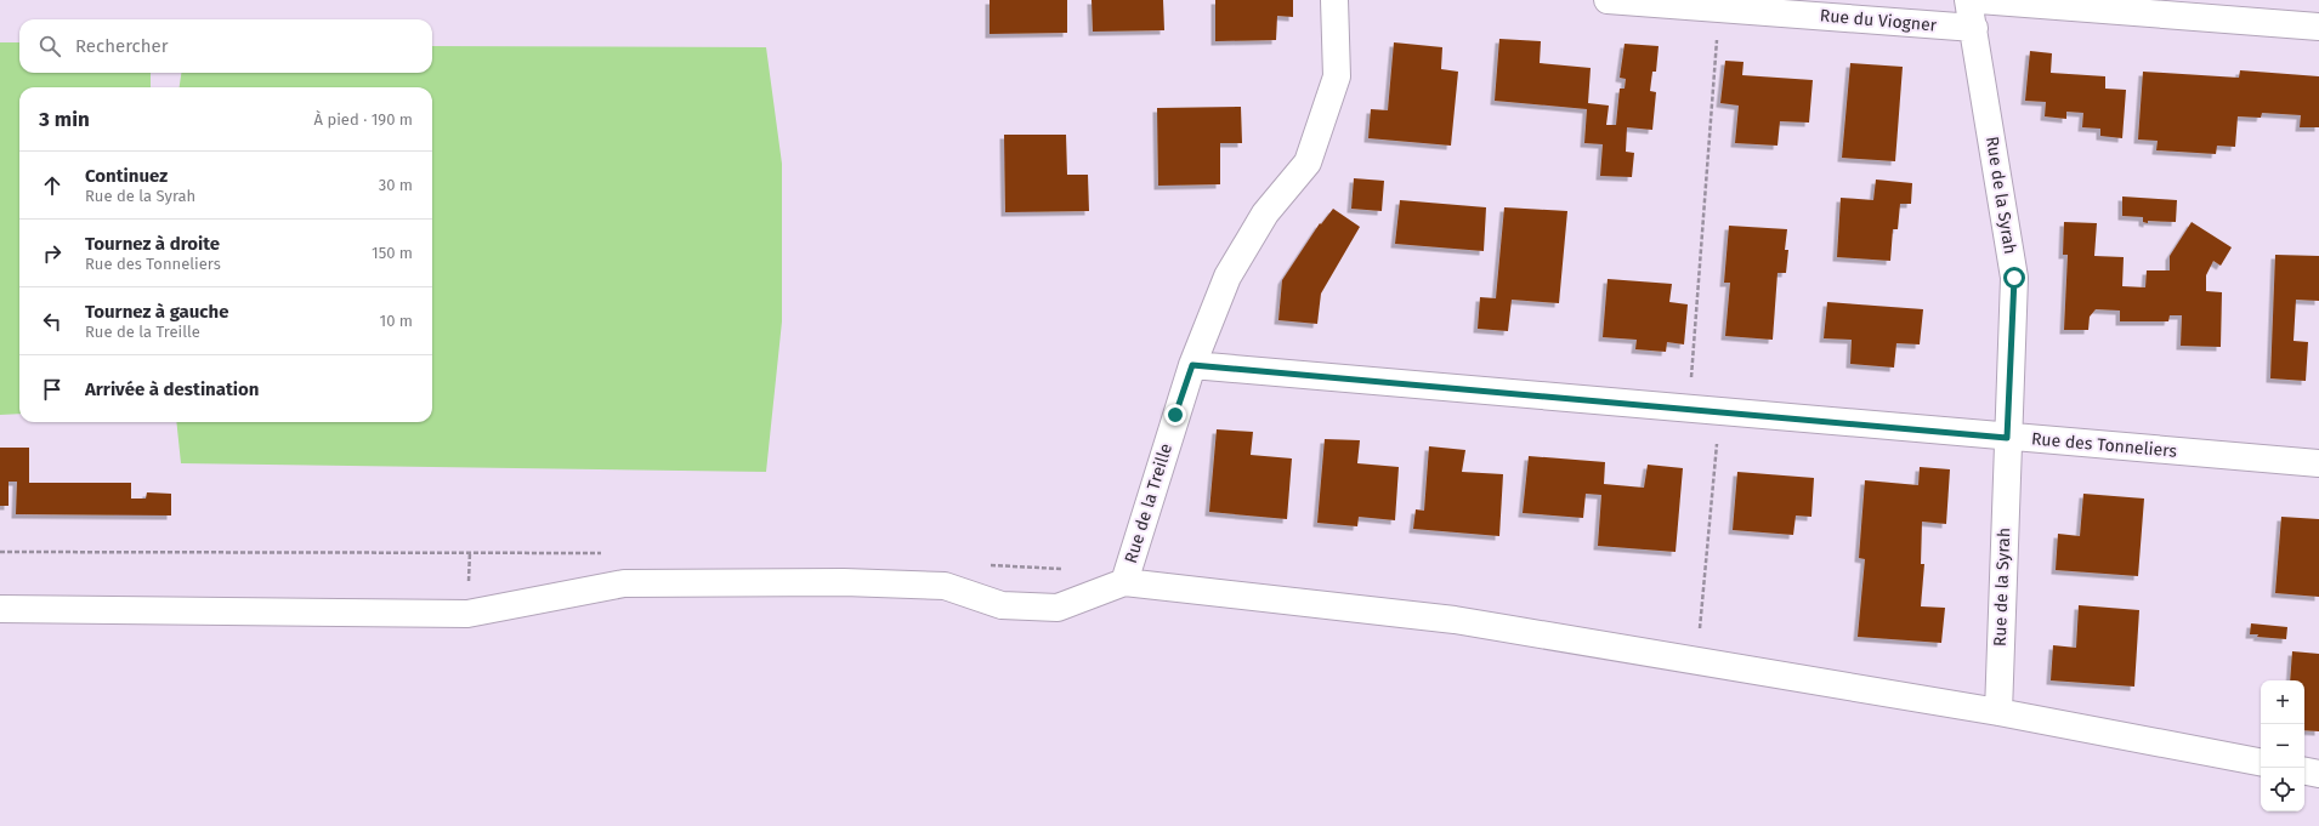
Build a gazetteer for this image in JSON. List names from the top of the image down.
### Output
{
  "streets": {
    "street": [
      "Rue du Viogner",
      "Rue de la Syrah",
      "Rue des Tonneliers",
      "Rue de la Treille"
    ]
  },
  "crossings": [
    ["Rue du Viogner", "Rue de la Syrah"],
    ["Rue de la Syrah", "Rue des Tonneliers"],
    ["Rue des Tonneliers", "Rue de la Treille"]
  ],
  "page": {
    "search": "Rechercher",
    "heading": ["3 min", "À pied · 190 m"],
    "list": [
      ["Continuez", "Rue de la Syrah", "30 m"],
      ["Tournez à droite", "Rue des Tonneliers", "150 m"],
      ["Tournez à gauche", "Rue de la Treille", "10 m"],
      "Arrivée à destination"
    ],
    "map_buttons": ["+", "−"]
  }
}
